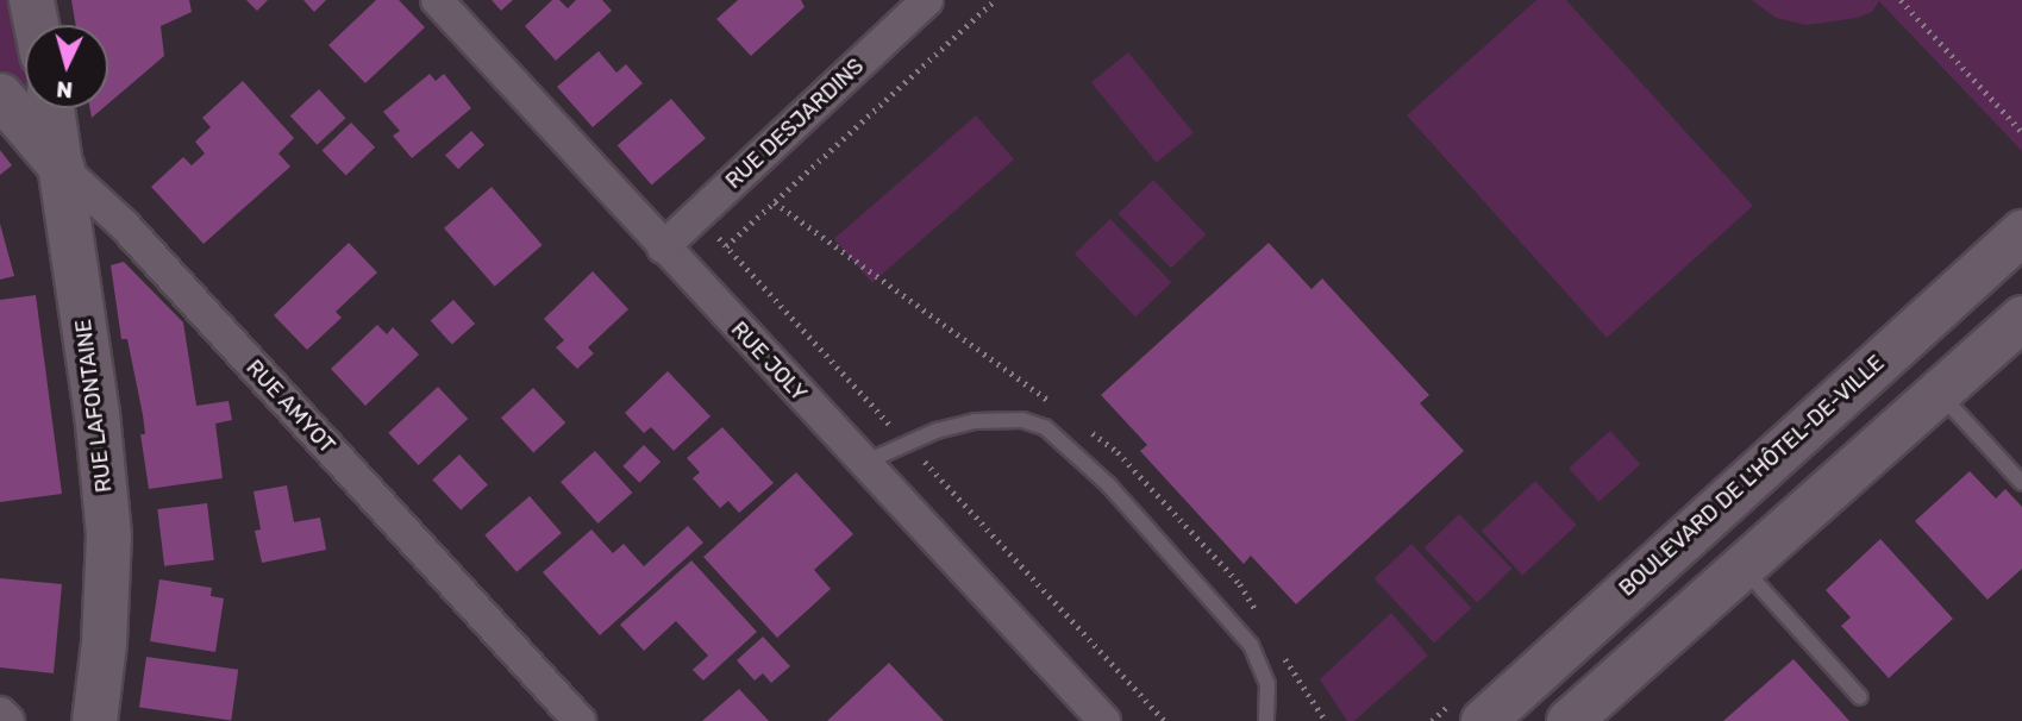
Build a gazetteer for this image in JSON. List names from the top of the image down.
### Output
{
  "streets": {
    "main road": ["RUE LAFONTAINE", "RUE AMYOT", "BOULEVARD DE L'HÔTEL-DE-VILLE"],
    "street": ["RUE DESJARDINS", "RUE JOLY"]
  },
  "crossings": [
    ["RUE DESJARDINS", "RUE JOLY"],
    ["RUE LAFONTAINE", "RUE AMYOT"]
  ],
  "north": "bottom"
}
